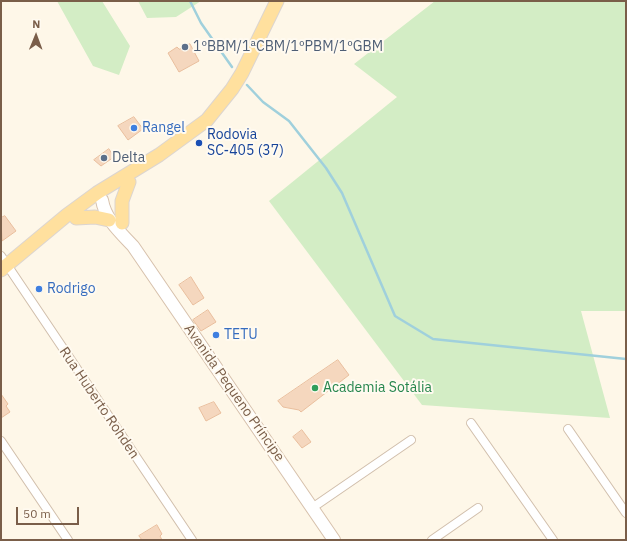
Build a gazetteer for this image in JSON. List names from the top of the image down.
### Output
{
  "streets": {
    "main road": ["Avenida Pequeno Príncipe"],
    "street": ["Rua Huberto Rohden"]
  },
  "places": [
    "1ºBBM/1ªCBM/1ºPBM/1ºGBM",
    "Rangel",
    "Rodovia SC-405 (37)",
    "Delta",
    "Rodrigo",
    "TETU",
    "Academia Sotália"
  ],
  "scale_bar": "50 m",
  "north": "top"
}
